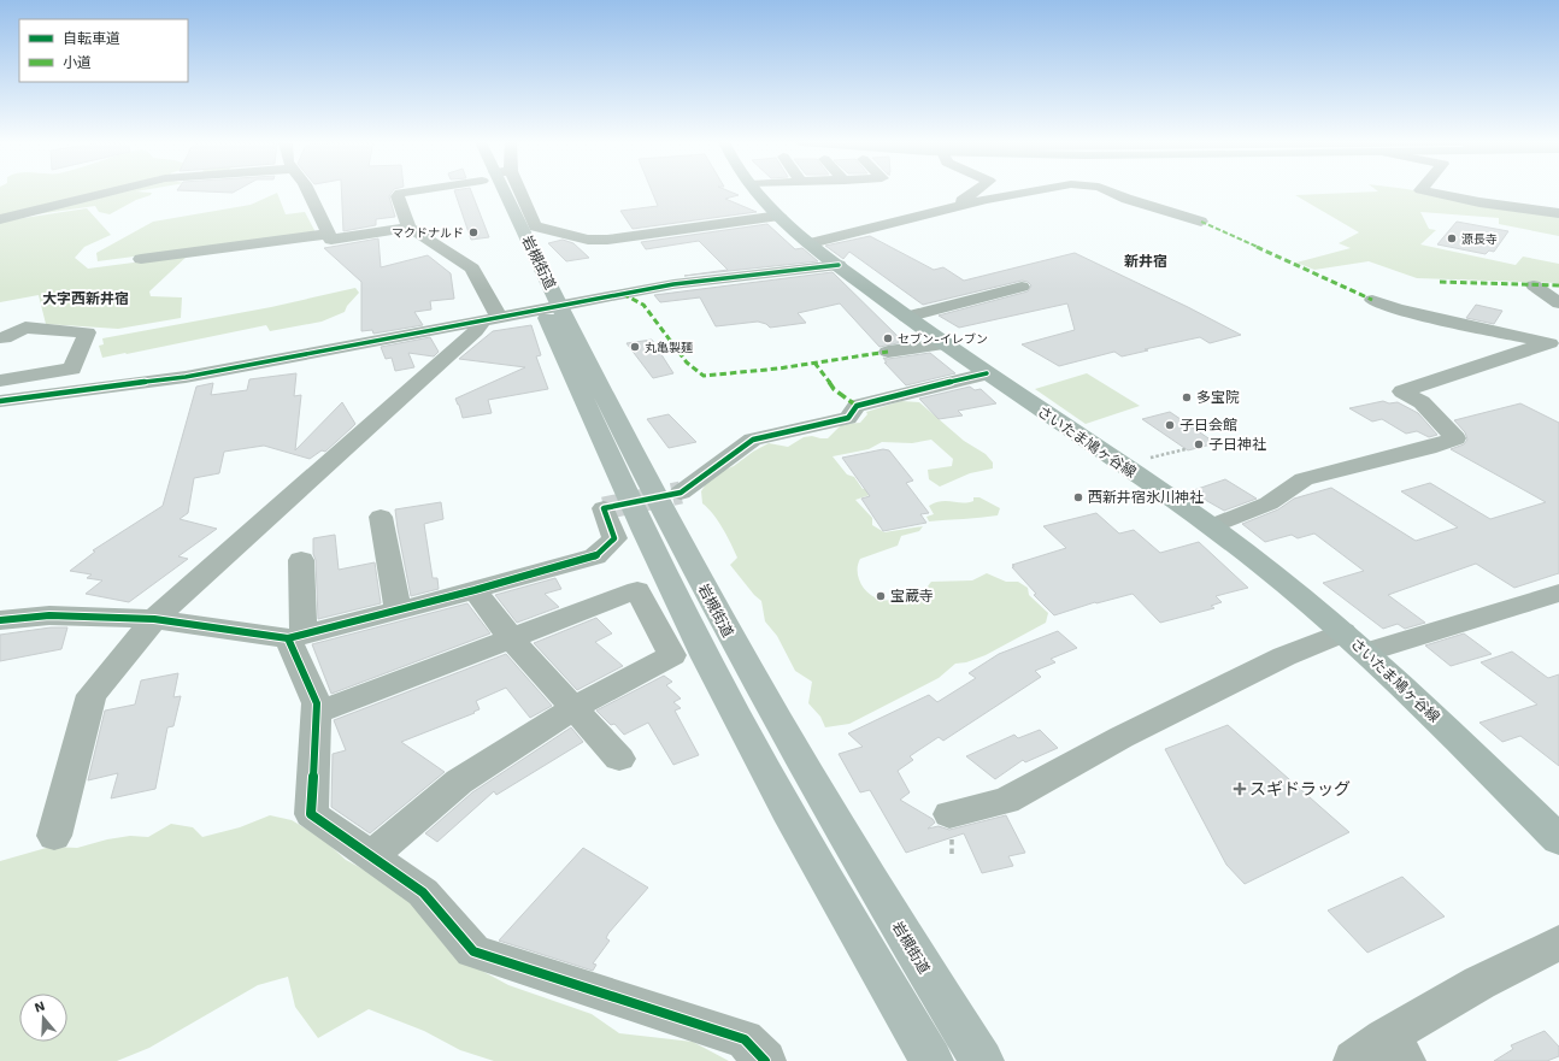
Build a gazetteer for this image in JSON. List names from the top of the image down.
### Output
{
  "streets": {
    "highway": ["岩槻街道"],
    "main road": ["さいたま鳩ヶ谷線"]
  },
  "districts": ["新井宿", "大字西新井宿"],
  "places": {
    "other": [
      "マクドナルド",
      "源長寺",
      "セブン-イレブン",
      "丸亀製麺",
      "多宝院",
      "子日会館",
      "子日神社",
      "西新井宿氷川神社",
      "宝蔵寺"
    ],
    "health": ["スギドラッグ"]
  },
  "legend": ["自転車道", "小道"],
  "north": "top"
}
